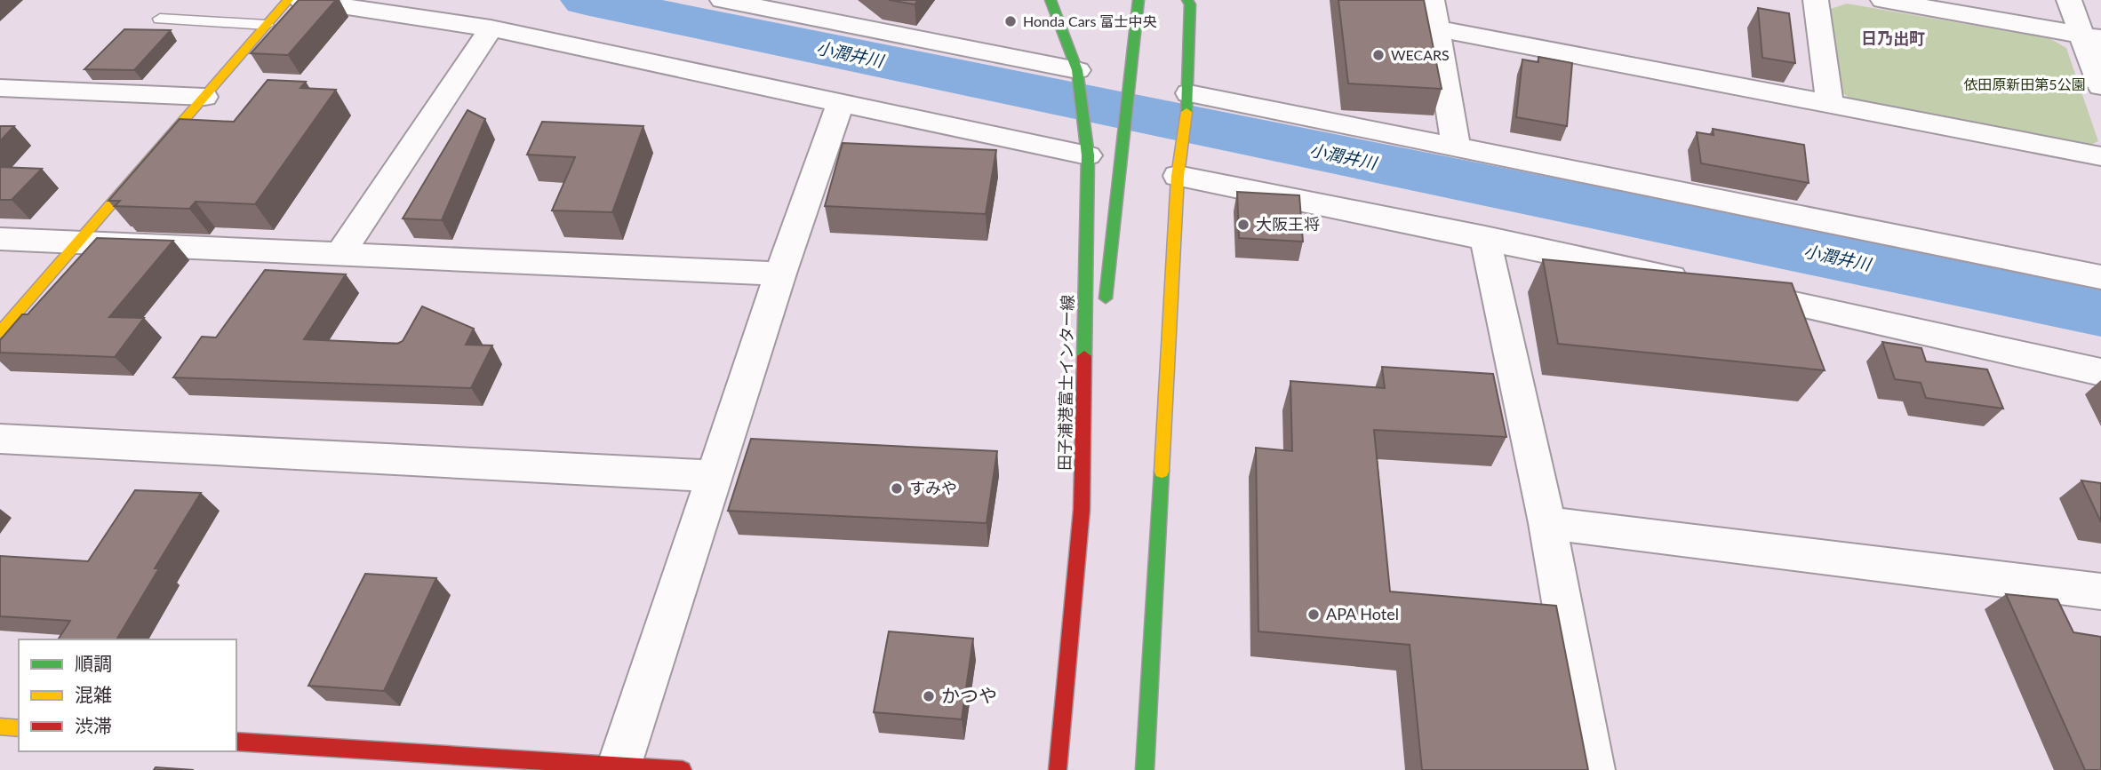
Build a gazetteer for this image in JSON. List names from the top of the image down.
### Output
{
  "streets": {
    "main road": ["田子浦港富士インター線"]
  },
  "districts": ["日乃出町"],
  "water": ["小潤井川"],
  "parks": ["依田原新田第5公園"],
  "places": [
    "Honda Cars 富士中央",
    "WECARS",
    "大阪王将",
    "すみや",
    "APA Hotel",
    "かつや"
  ],
  "legend": ["順調", "混雑", "渋滞"]
}
